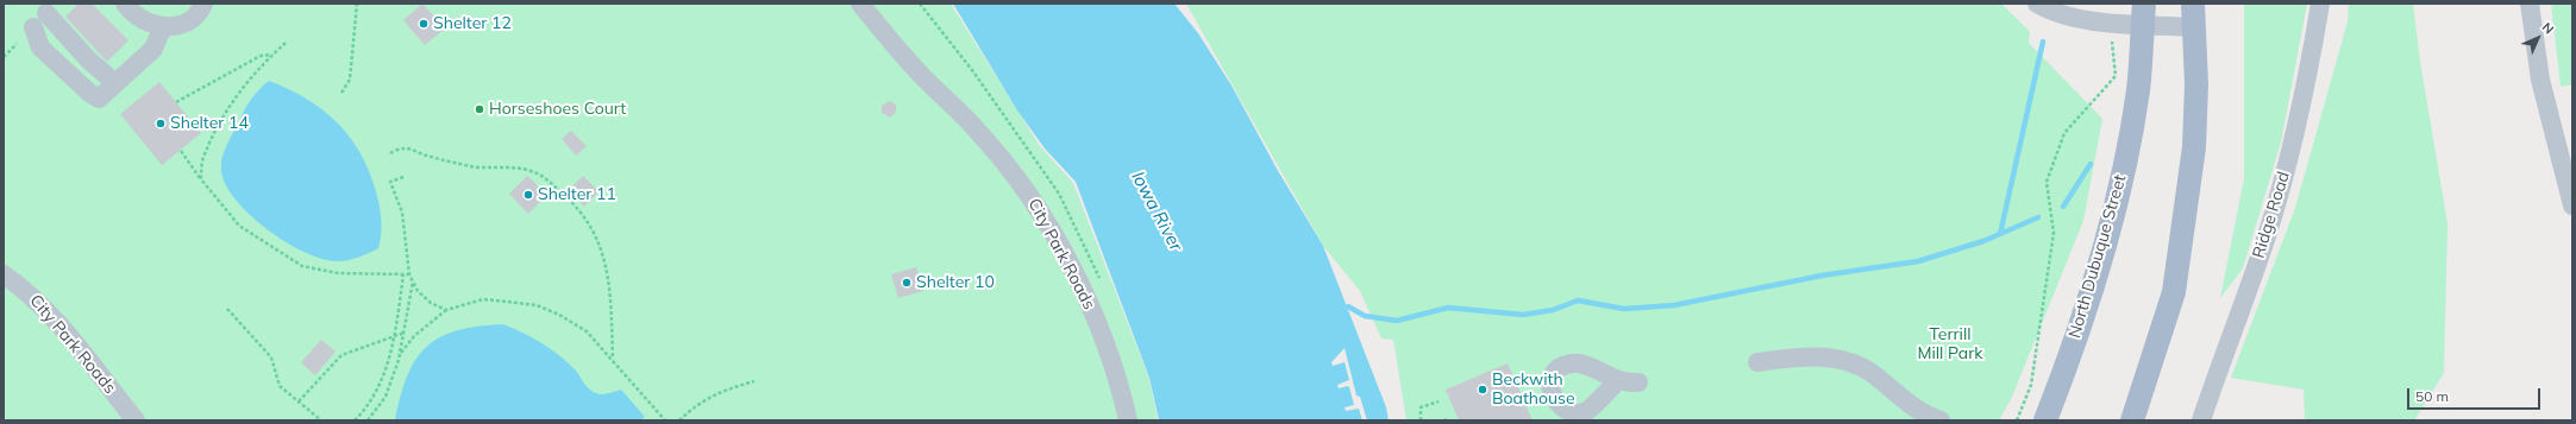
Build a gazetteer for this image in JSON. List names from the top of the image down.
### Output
{
  "streets": {
    "main road": ["North Dubuque Street"],
    "street": ["Ridge Road", "City Park Roads"]
  },
  "water": ["Iowa River"],
  "parks": ["Terrill Mill Park"],
  "places": [
    "Shelter 12",
    "Horseshoes Court",
    "Shelter 14",
    "Shelter 11",
    "Shelter 10",
    "Beckwith Boathouse"
  ],
  "scale_bar": "50 m",
  "north": "top right"
}
